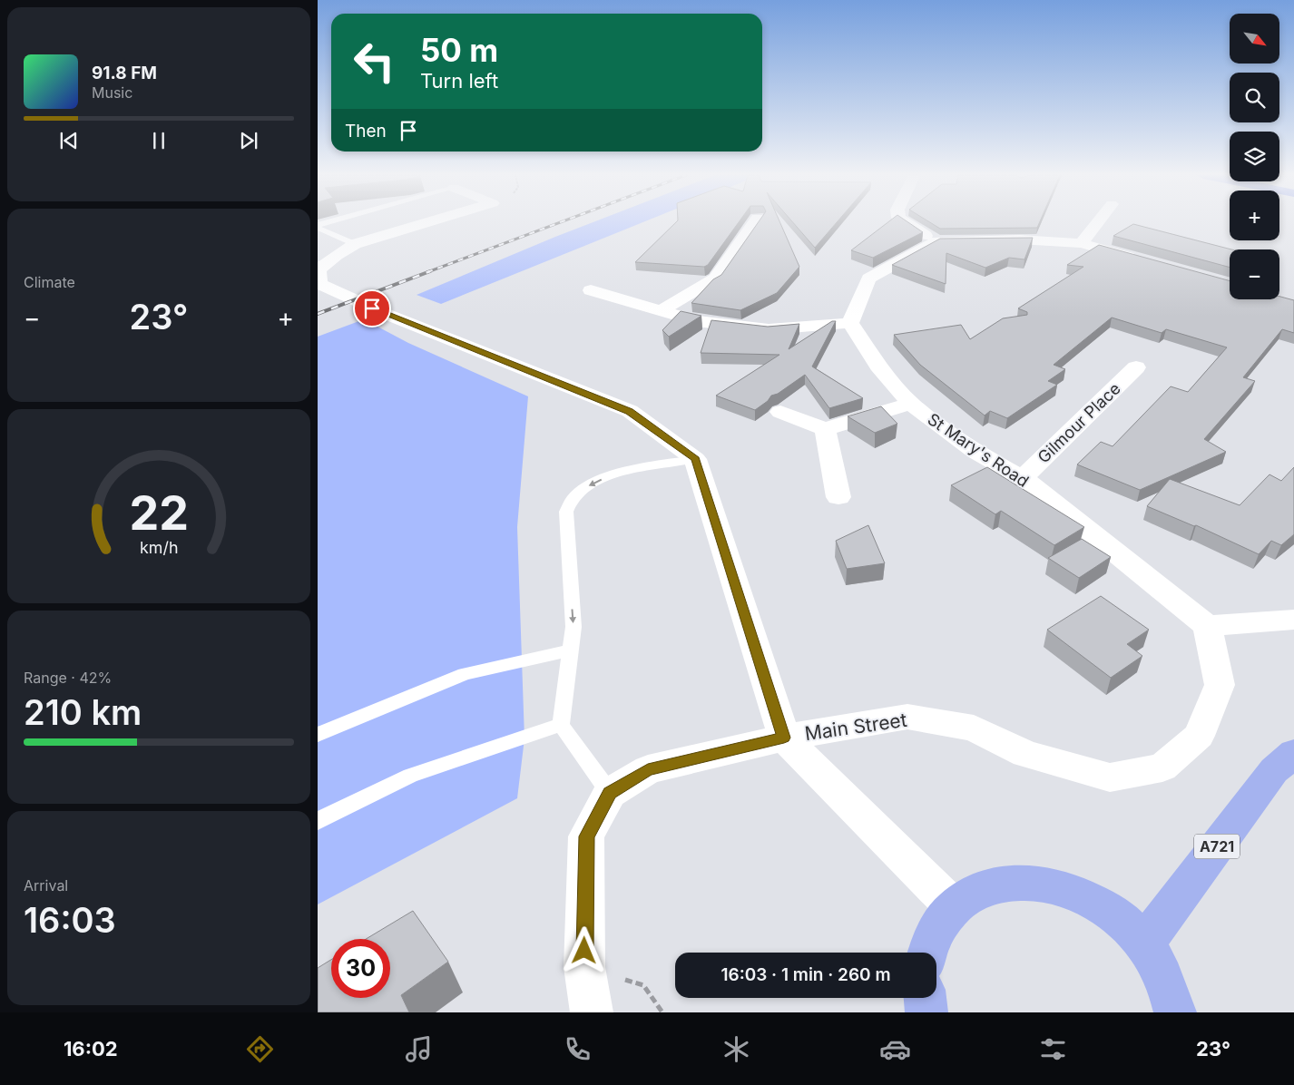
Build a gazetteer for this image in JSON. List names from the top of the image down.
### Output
{
  "streets": {
    "main road": ["A721"],
    "street": ["Gilmour Place", "St Mary's Road", "Main Street"]
  },
  "crossings": [
    ["Gilmour Place", "St Mary's Road"],
    ["St Mary's Road", "Main Street"]
  ],
  "north": "bottom right",
  "page": {
    "map_buttons": ["+", "−"],
    "turn": ["50 m", "Turn left"],
    "song": ["91.8 FM", "Music"],
    "then": "Then",
    "tile": [
      "Climate",
      ["Range · 42%", "210 km"],
      ["Arrival", "16:03"]
    ],
    "heat": ["−", "23°", "+"],
    "limit": "30",
    "trip": "16:03 · 1 min · 260 m",
    "tabs": ["16:02", "23°"],
    "gauge": ["22", "km/h"]
  }
}
